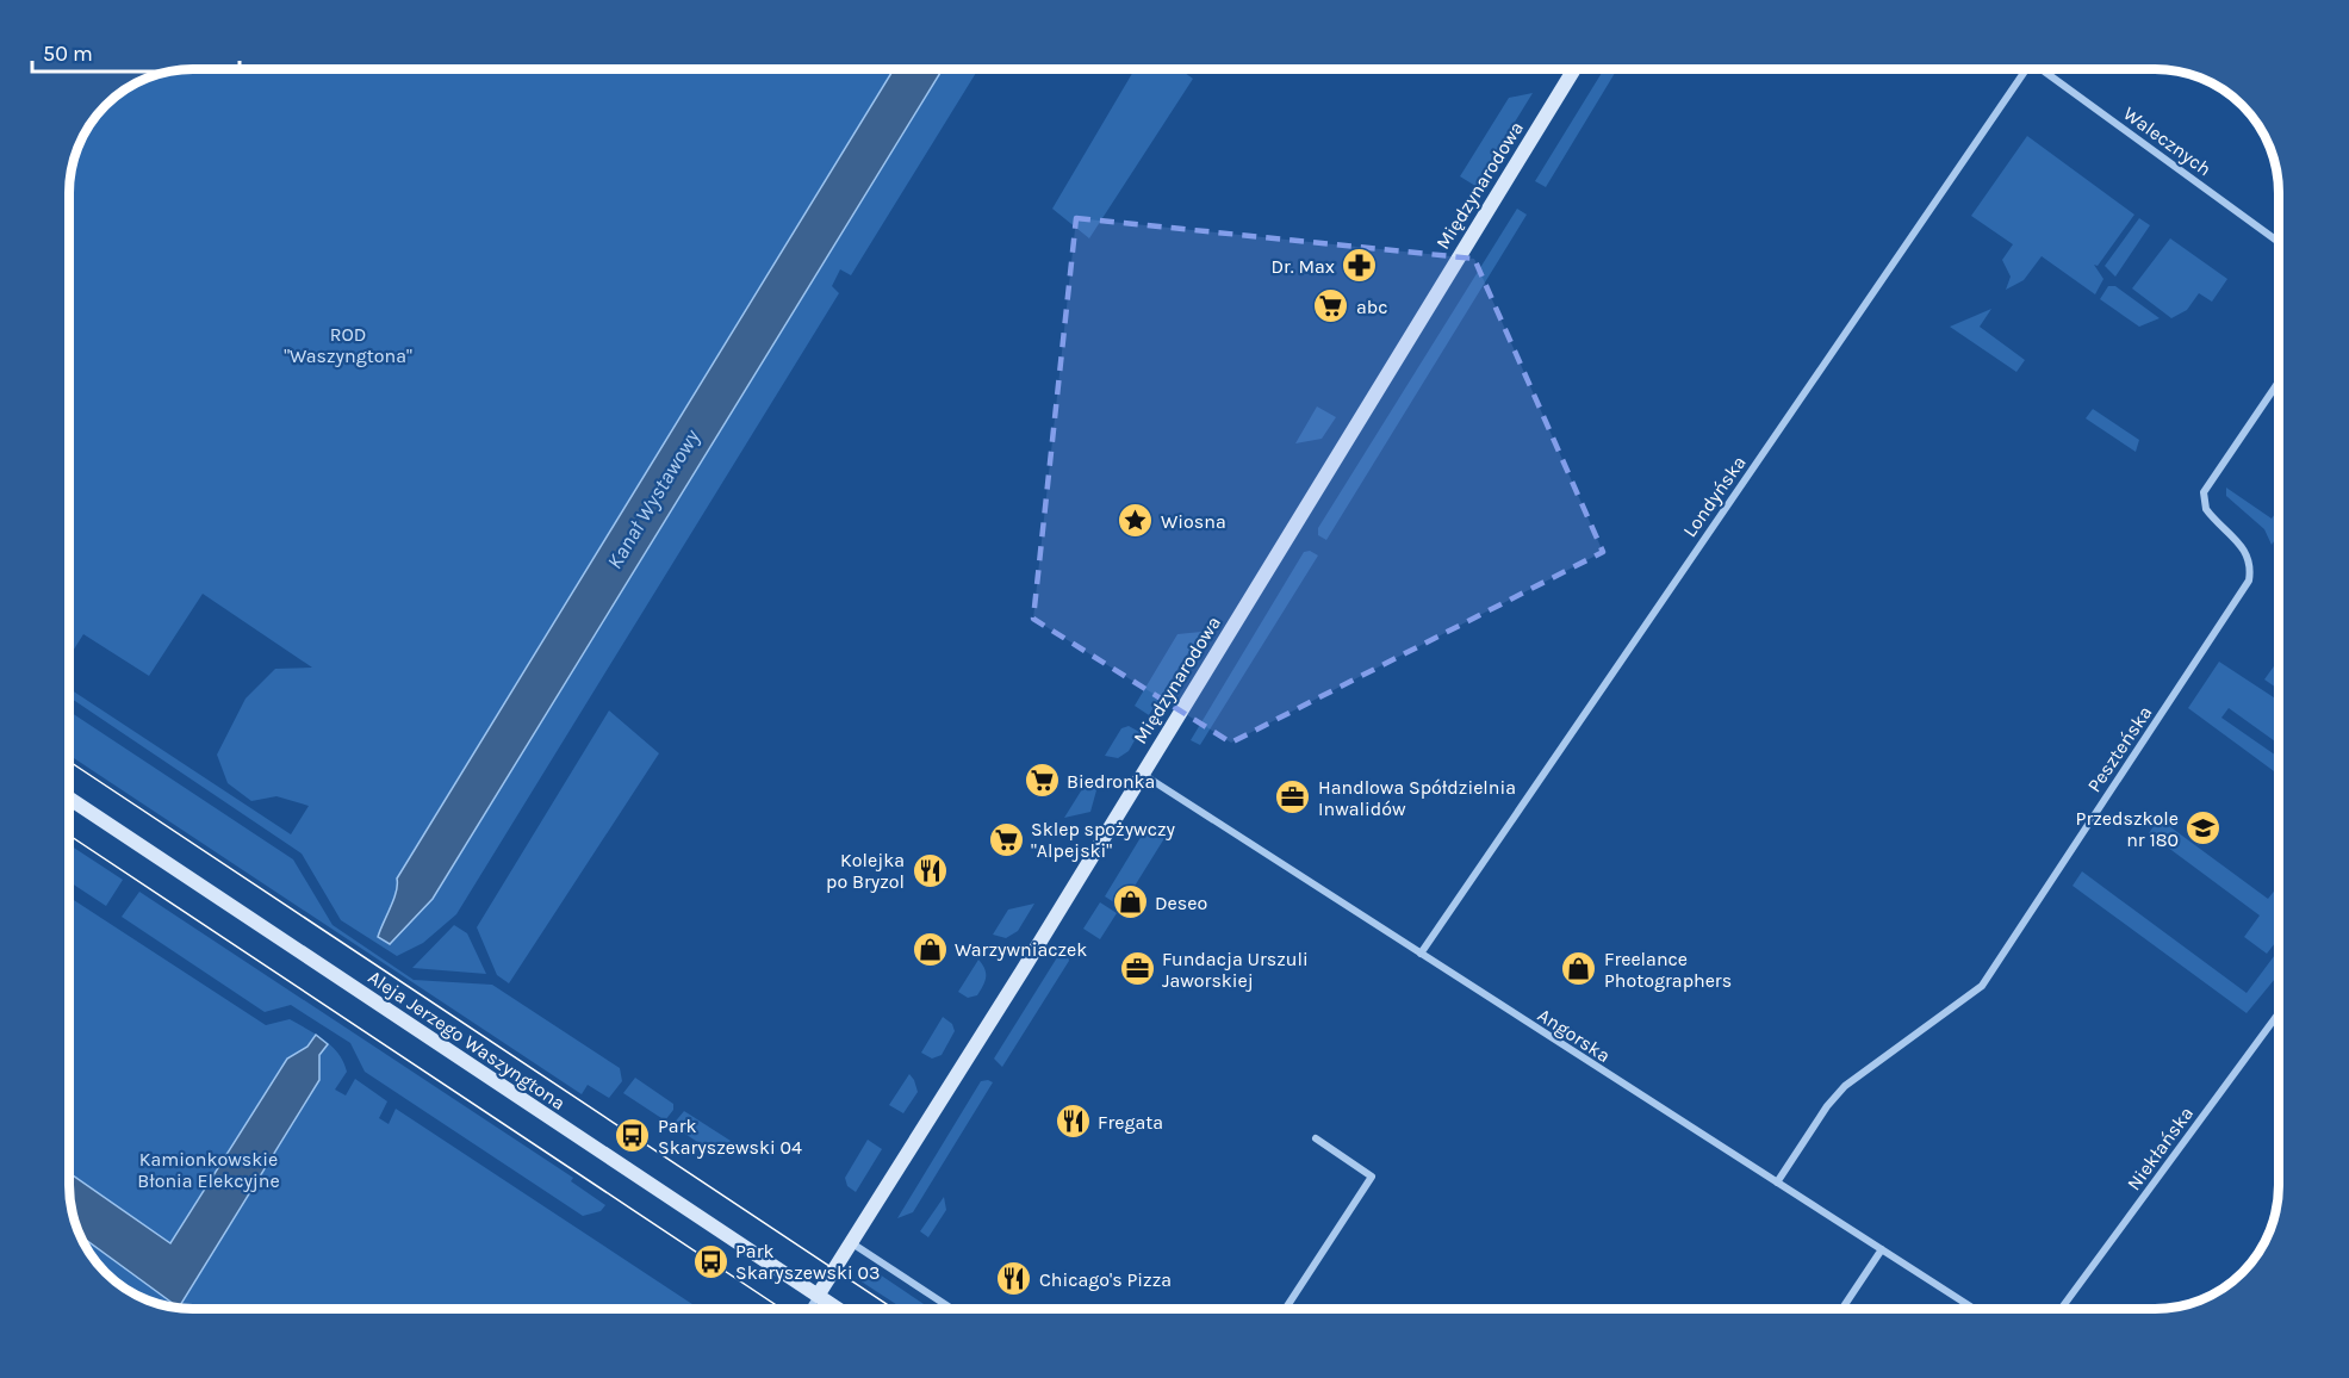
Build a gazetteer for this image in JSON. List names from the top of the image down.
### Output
{
  "streets": {
    "street": [
      "Walecznych",
      "Międzynarodowa",
      "Londyńska",
      "Peszteńska",
      "Angorska",
      "Aleja Jerzego Waszyngtona",
      "Niekłańska"
    ]
  },
  "crossings": [
    ["Międzynarodowa", "Angorska"],
    ["Międzynarodowa", "Aleja Jerzego Waszyngtona"],
    ["Londyńska", "Angorska"],
    ["Peszteńska", "Angorska"]
  ],
  "water": ["Kanał Wystawowy"],
  "parks": ["ROD \"Waszyngtona\"", "Kamionkowskie Błonia Elekcyjne"],
  "places": {
    "pharmacy": ["Dr. Max"],
    "supermarket": ["abc", "Biedronka", "Sklep spożywczy \"Alpejski\""],
    "place": ["Wiosna"],
    "office": ["Handlowa Spółdzielnia Inwalidów", "Fundacja Urszuli Jaworskiej"],
    "school or university": ["Przedszkole nr 180"],
    "restaurant": ["Kolejka po Bryzol", "Fregata", "Chicago's Pizza"],
    "shop": ["Deseo", "Warzywniaczek", "Freelance Photographers"],
    "bus stop": ["Park Skaryszewski 04", "Park Skaryszewski 03"]
  },
  "scale_bar": "50 m"
}
